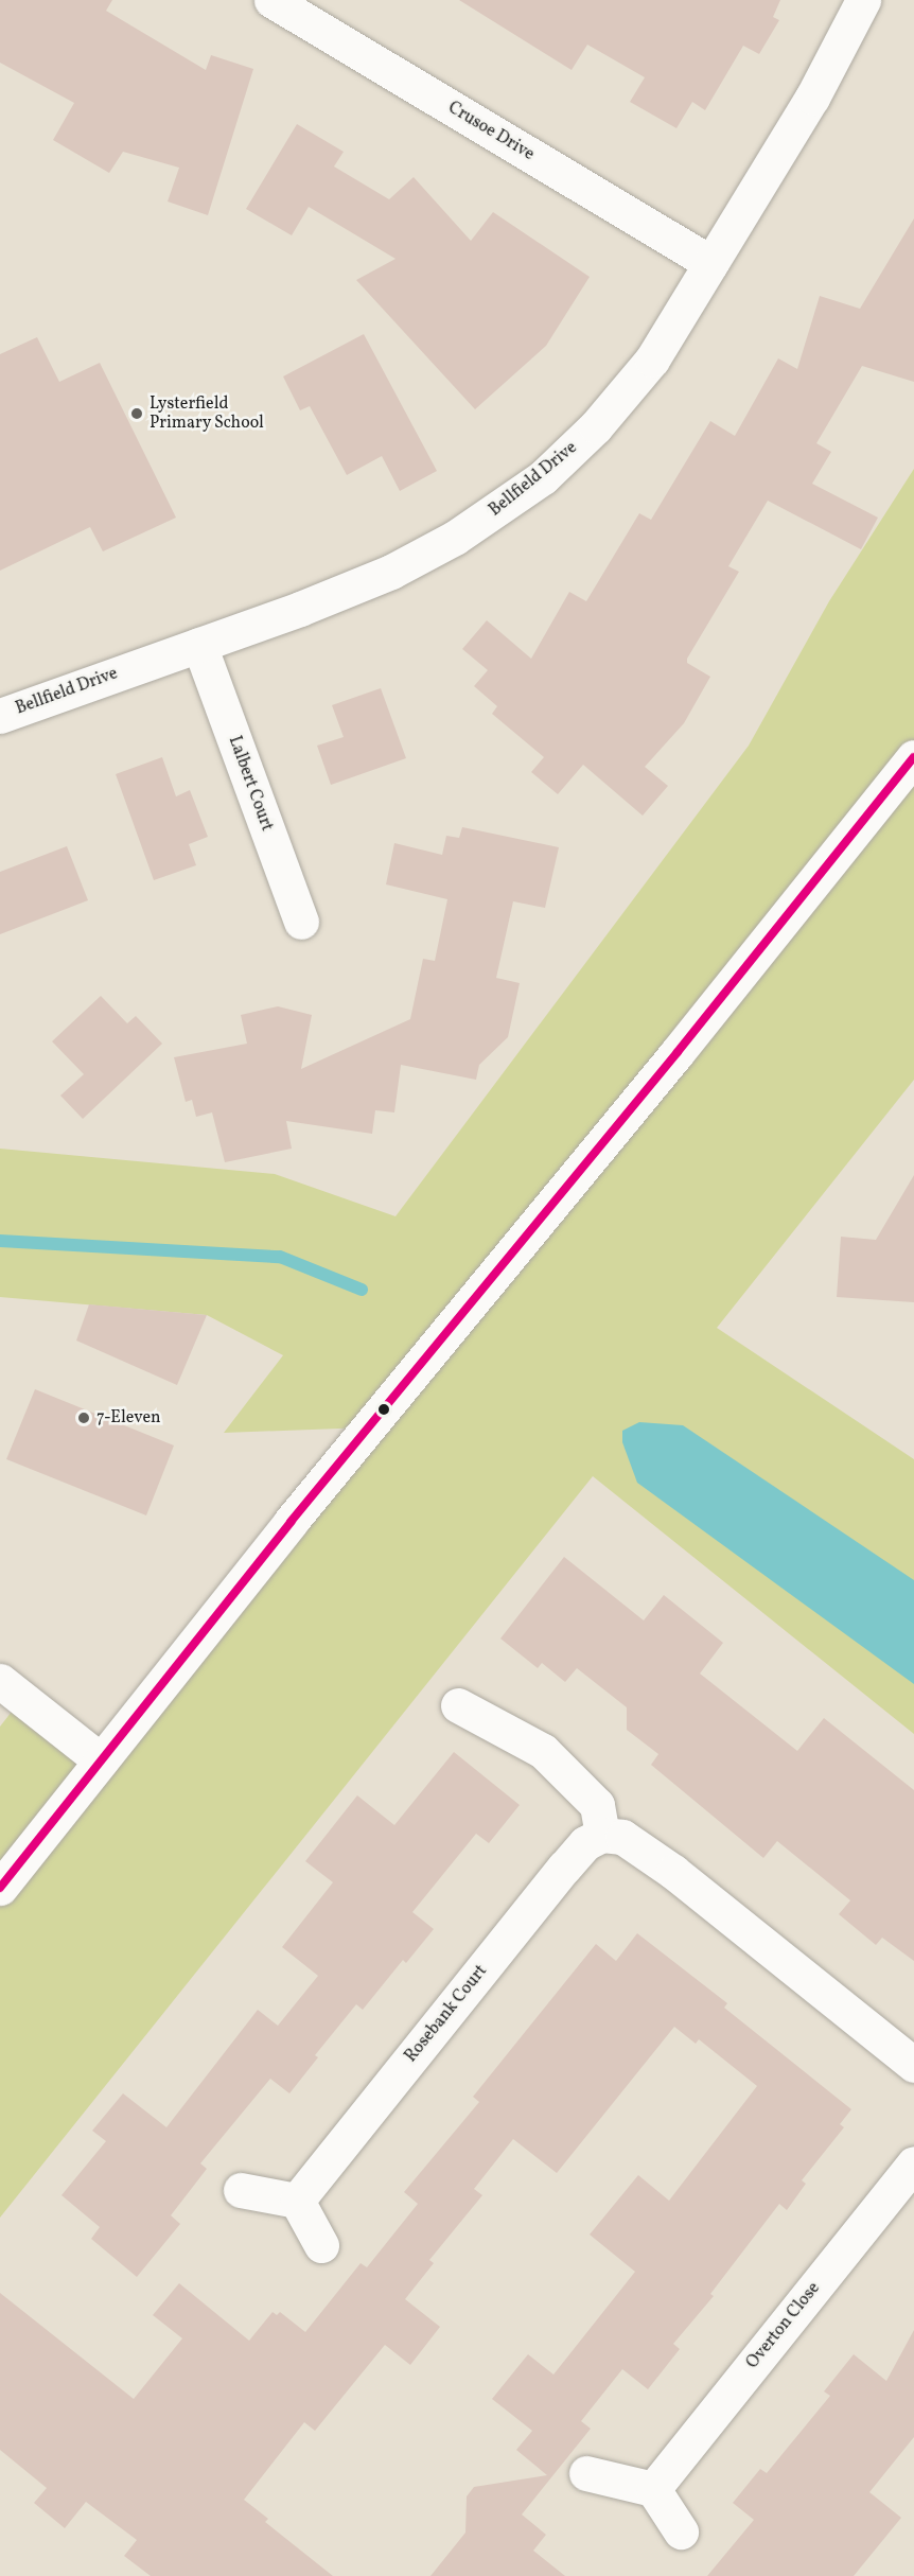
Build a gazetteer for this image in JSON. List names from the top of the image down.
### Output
{
  "streets": {
    "street": [
      "Crusoe Drive",
      "Bellfield Drive",
      "Lalbert Court",
      "Rosebank Court",
      "Overton Close"
    ]
  },
  "crossings": [
    ["Crusoe Drive", "Bellfield Drive"],
    ["Bellfield Drive", "Lalbert Court"]
  ],
  "places": ["Lysterfield Primary School", "7-Eleven"]
}
